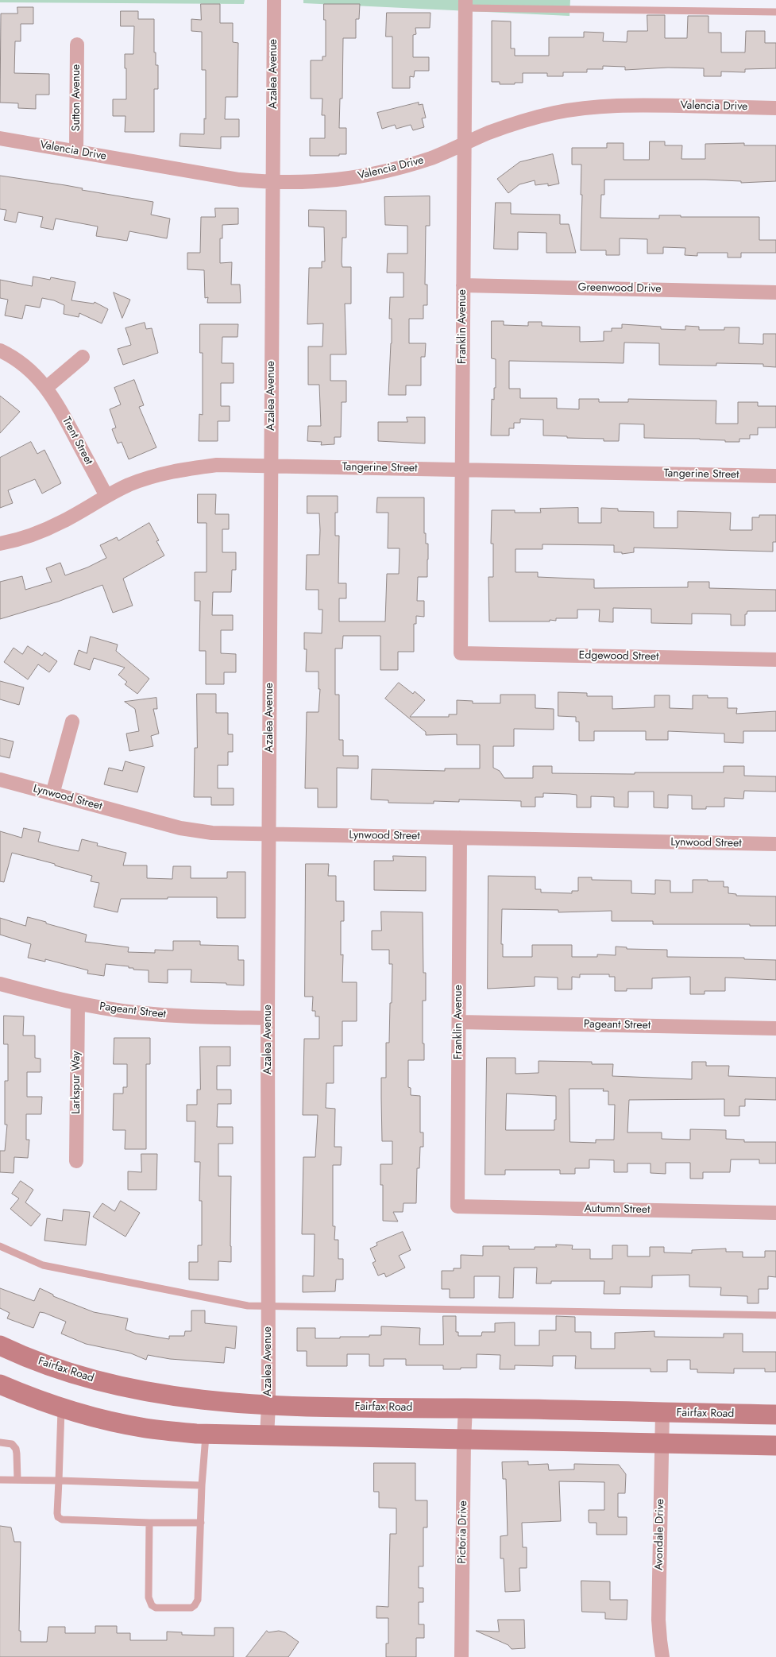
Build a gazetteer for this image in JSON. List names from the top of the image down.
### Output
{
  "streets": {
    "main road": ["Fairfax Road"],
    "street": [
      "Azalea Avenue",
      "Sutton Avenue",
      "Valencia Drive",
      "Greenwood Drive",
      "Franklin Avenue",
      "Trent Street",
      "Tangerine Street",
      "Edgewood Street",
      "Lynwood Street",
      "Pageant Street",
      "Larkspur Way",
      "Autumn Street",
      "Pictoria Drive",
      "Avondale Drive"
    ]
  },
  "crossings": [
    ["Azalea Avenue", "Valencia Drive"],
    ["Azalea Avenue", "Tangerine Street"],
    ["Azalea Avenue", "Lynwood Street"],
    ["Azalea Avenue", "Pageant Street"],
    ["Azalea Avenue", "Fairfax Road"],
    ["Sutton Avenue", "Valencia Drive"],
    ["Valencia Drive", "Franklin Avenue"],
    ["Greenwood Drive", "Franklin Avenue"],
    ["Franklin Avenue", "Tangerine Street"],
    ["Franklin Avenue", "Edgewood Street"],
    ["Franklin Avenue", "Lynwood Street"],
    ["Franklin Avenue", "Pageant Street"],
    ["Franklin Avenue", "Autumn Street"],
    ["Trent Street", "Tangerine Street"],
    ["Pageant Street", "Larkspur Way"],
    ["Fairfax Road", "Pictoria Drive"],
    ["Fairfax Road", "Avondale Drive"]
  ]
}
